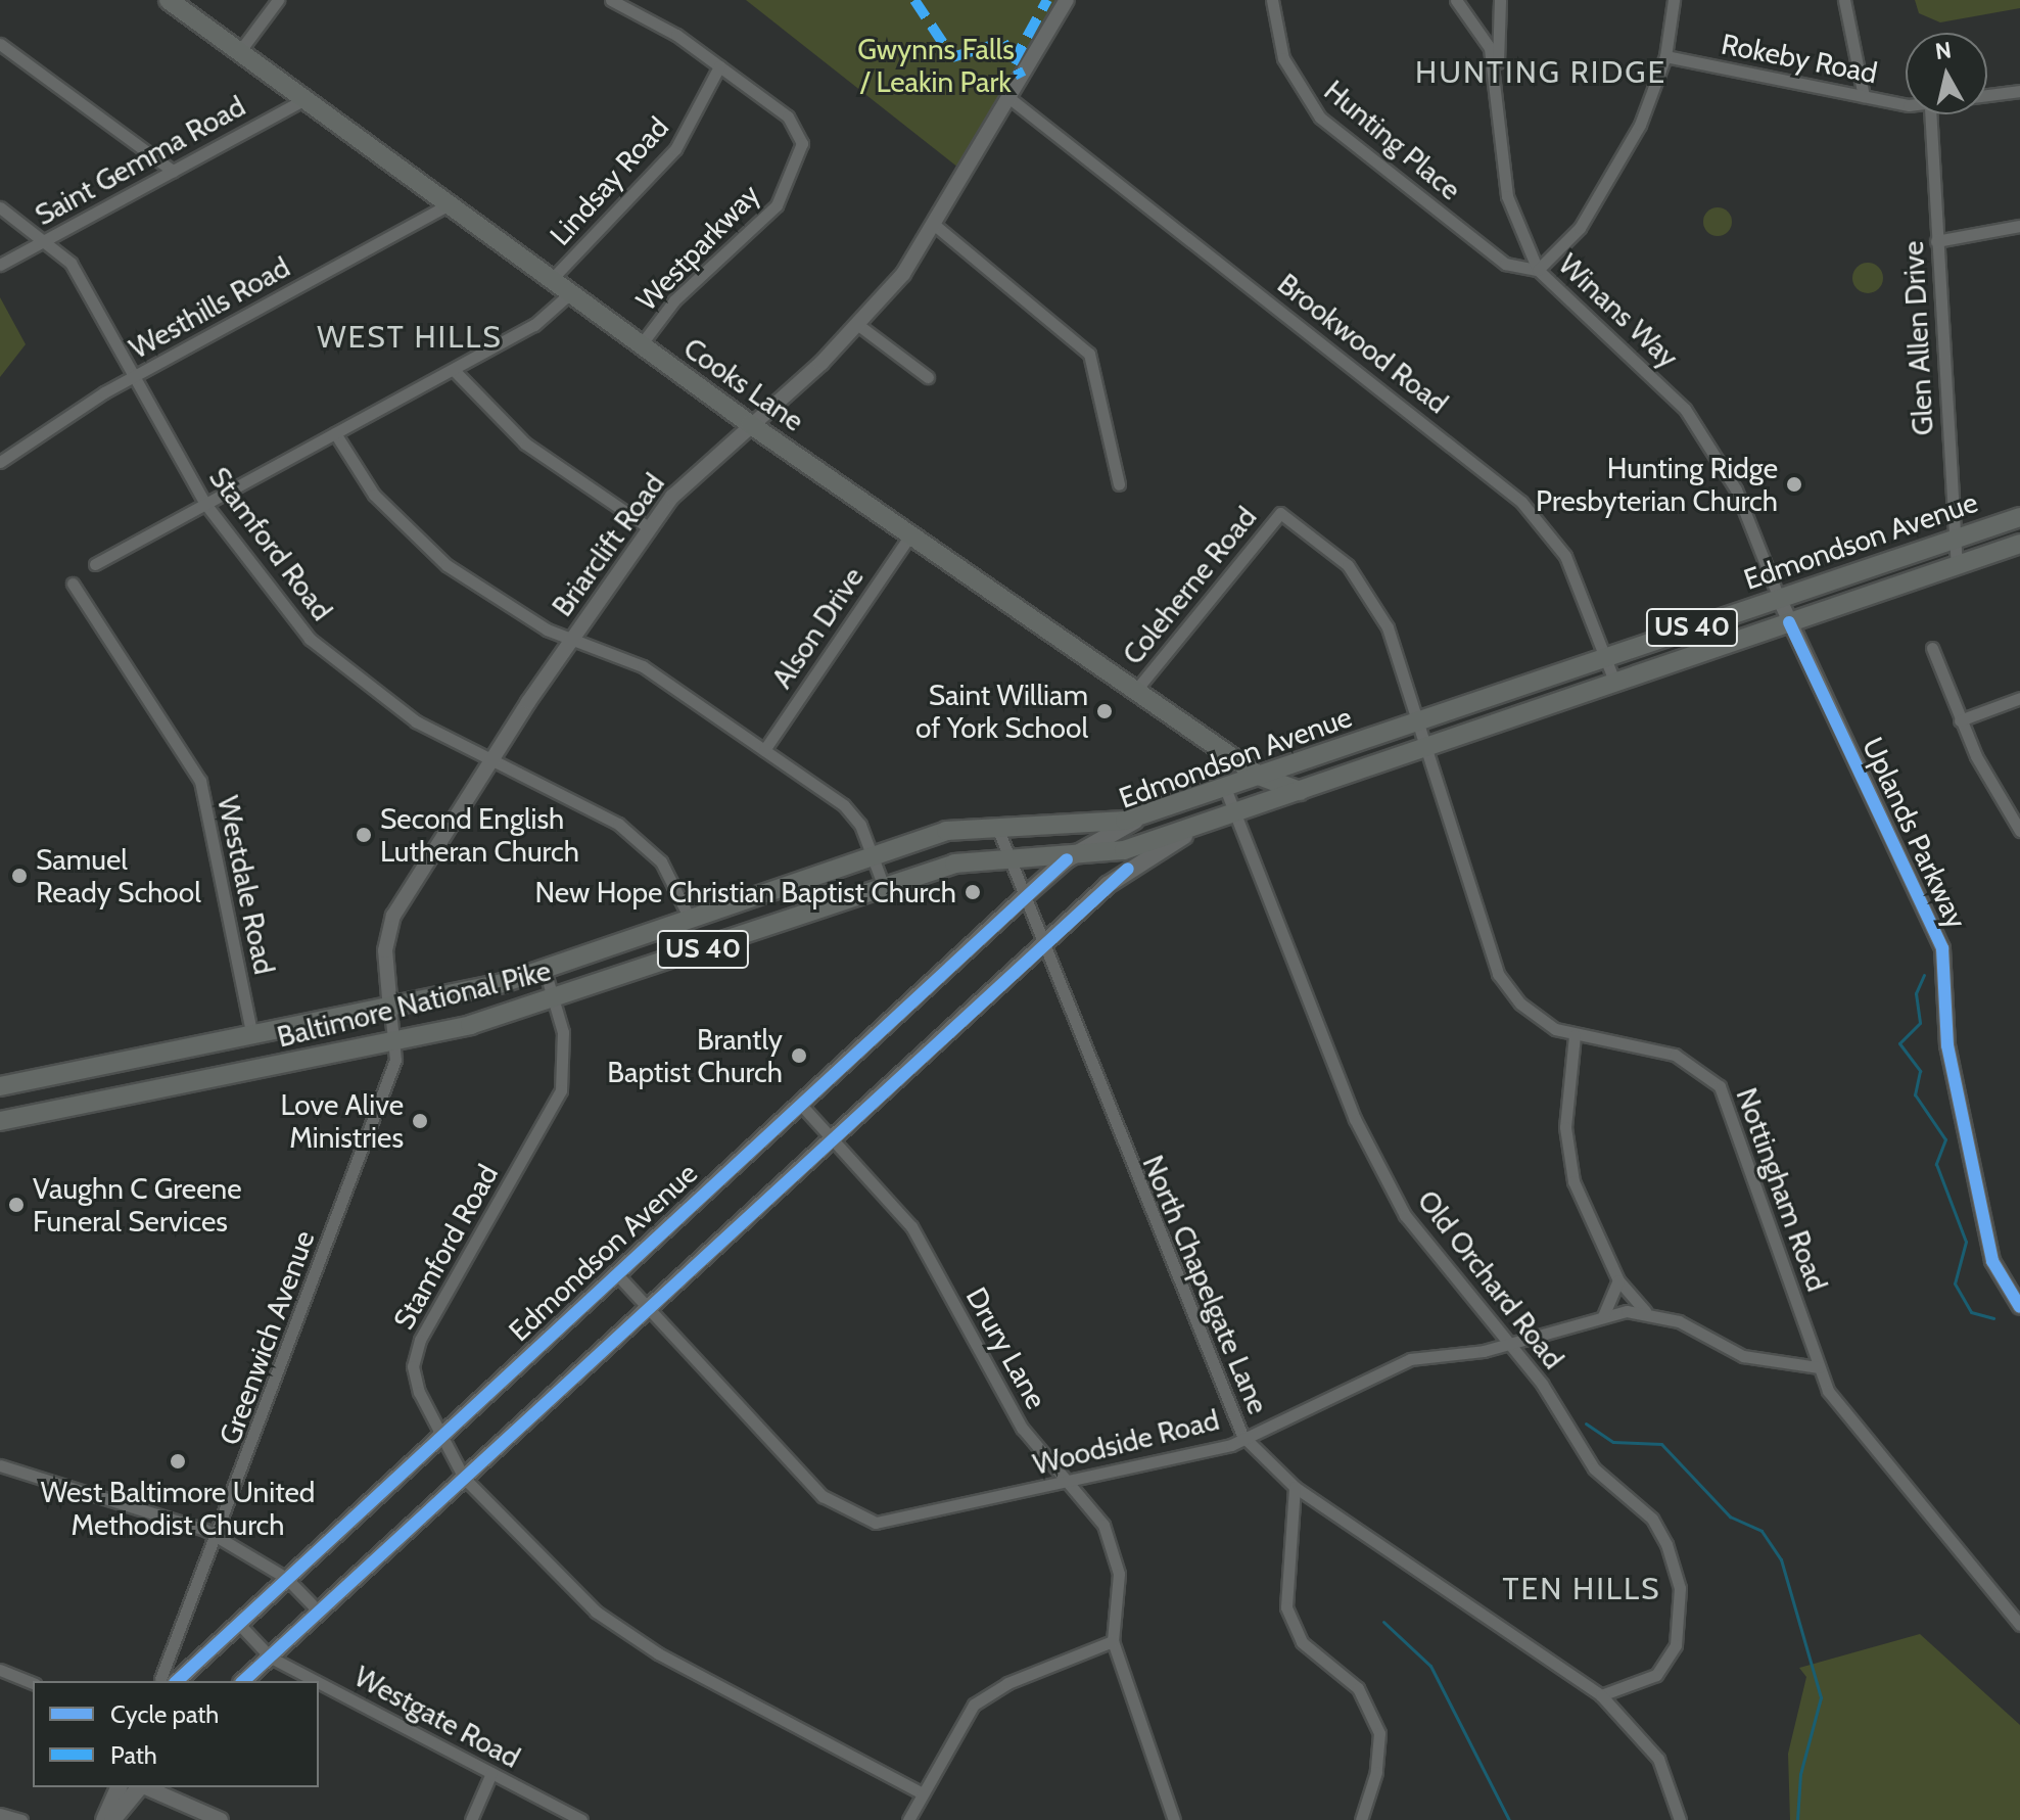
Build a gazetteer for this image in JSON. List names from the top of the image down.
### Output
{
  "streets": {
    "main road": [
      "Cooks Lane",
      "Edmondson Avenue",
      "US 40",
      "Baltimore National Pike"
    ],
    "street": [
      "Rokeby Road",
      "Hunting Place",
      "Saint Gemma Road",
      "Lindsay Road",
      "Westparkway",
      "Westhills Road",
      "Winans Way",
      "Glen Allen Drive",
      "Brookwood Road",
      "Stamford Road",
      "Briarclift Road",
      "Coleherne Road",
      "Alson Drive",
      "Uplands Parkway",
      "Westdale Road",
      "Nottingham Road",
      "Old Orchard Road",
      "North Chapelgate Lane",
      "Greenwich Avenue",
      "Drury Lane",
      "Woodside Road",
      "Westgate Road"
    ]
  },
  "crossings": [
    ["Hunting Place", "Winans Way"],
    ["Saint Gemma Road", "Cooks Lane"],
    ["Saint Gemma Road", "Stamford Road"],
    ["Lindsay Road", "Westparkway"],
    ["Lindsay Road", "Cooks Lane"],
    ["Lindsay Road", "Stamford Road"],
    ["Westparkway", "Cooks Lane"],
    ["Westhills Road", "Cooks Lane"],
    ["Westhills Road", "Stamford Road"],
    ["Winans Way", "Edmondson Avenue"],
    ["Winans Way", "Uplands Parkway"],
    ["Glen Allen Drive", "Edmondson Avenue"],
    ["Brookwood Road", "Edmondson Avenue"],
    ["Brookwood Road", "Briarclift Road"],
    ["Cooks Lane", "Edmondson Avenue"],
    ["Cooks Lane", "Briarclift Road"],
    ["Cooks Lane", "Coleherne Road"],
    ["Cooks Lane", "Alson Drive"],
    ["Edmondson Avenue", "Stamford Road"],
    ["Edmondson Avenue", "Uplands Parkway"],
    ["Edmondson Avenue", "Baltimore National Pike"],
    ["Edmondson Avenue", "Nottingham Road"],
    ["Edmondson Avenue", "Old Orchard Road"],
    ["Edmondson Avenue", "North Chapelgate Lane"],
    ["Edmondson Avenue", "Greenwich Avenue"],
    ["Edmondson Avenue", "Drury Lane"],
    ["Edmondson Avenue", "Woodside Road"],
    ["Edmondson Avenue", "Westgate Road"],
    ["Stamford Road", "Briarclift Road"],
    ["Stamford Road", "Baltimore National Pike"],
    ["Briarclift Road", "Baltimore National Pike"],
    ["Coleherne Road", "Nottingham Road"],
    ["Westdale Road", "Baltimore National Pike"],
    ["Baltimore National Pike", "North Chapelgate Lane"],
    ["Baltimore National Pike", "Greenwich Avenue"],
    ["Old Orchard Road", "North Chapelgate Lane"],
    ["Old Orchard Road", "Woodside Road"],
    ["North Chapelgate Lane", "Woodside Road"],
    ["Drury Lane", "Woodside Road"]
  ],
  "districts": ["HUNTING RIDGE", "WEST HILLS", "TEN HILLS"],
  "parks": ["Gwynns Falls / Leakin Park"],
  "places": [
    "Hunting Ridge Presbyterian Church",
    "Saint William of York School",
    "Second English Lutheran Church",
    "Samuel Ready School",
    "New Hope Christian Baptist Church",
    "Brantly Baptist Church",
    "Love Alive Ministries",
    "Vaughn C Greene Funeral Services",
    "West Baltimore United Methodist Church"
  ],
  "legend": ["Cycle path", "Path"],
  "north": "top"
}
